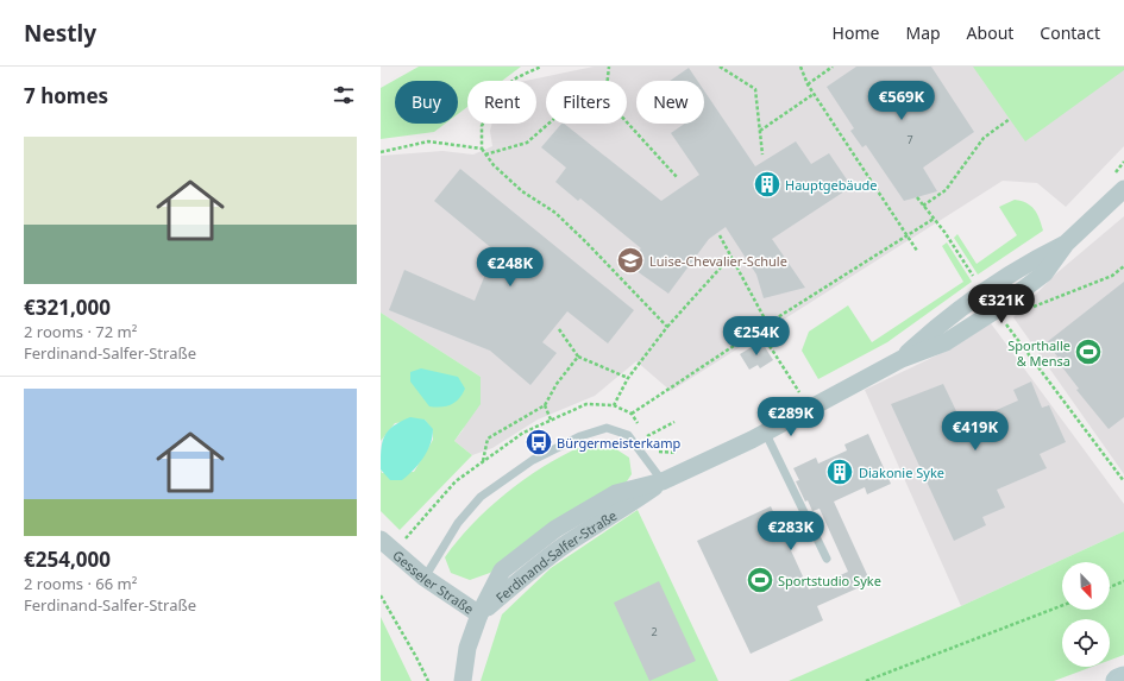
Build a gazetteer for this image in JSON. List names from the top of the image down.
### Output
{
  "streets": {
    "street": ["Ferdinand-Salfer-Straße", "Gesseler Straße"]
  },
  "crossings": [
    ["Ferdinand-Salfer-Straße", "Gesseler Straße"]
  ],
  "places": {
    "building": ["Hauptgebäude", "Diakonie Syke"],
    "school or university": ["Luise-Chevalier-Schule"],
    "sports": ["Sporthalle & Mensa", "Sportstudio Syke"],
    "bus stop": ["Bürgermeisterkamp"]
  },
  "house_numbers": ["7", "2"],
  "north": "bottom right",
  "page": {
    "header": "Nestly",
    "nav": [
      "Home",
      "Map",
      "About",
      "Contact"
    ],
    "heading": "7 homes",
    "price": [
      "€569K",
      "€248K",
      "€321K",
      "€254K",
      "€289K",
      "€419K",
      "€283K"
    ],
    "chip": [
      "Buy",
      "Rent",
      "Filters",
      "New"
    ],
    "list": [
      {
        "name": "€321,000",
        "note": "2 rooms · 72 m² · Ferdinand-Salfer-Straße"
      },
      {
        "name": "€254,000",
        "note": "2 rooms · 66 m² · Ferdinand-Salfer-Straße"
      }
    ]
  }
}
